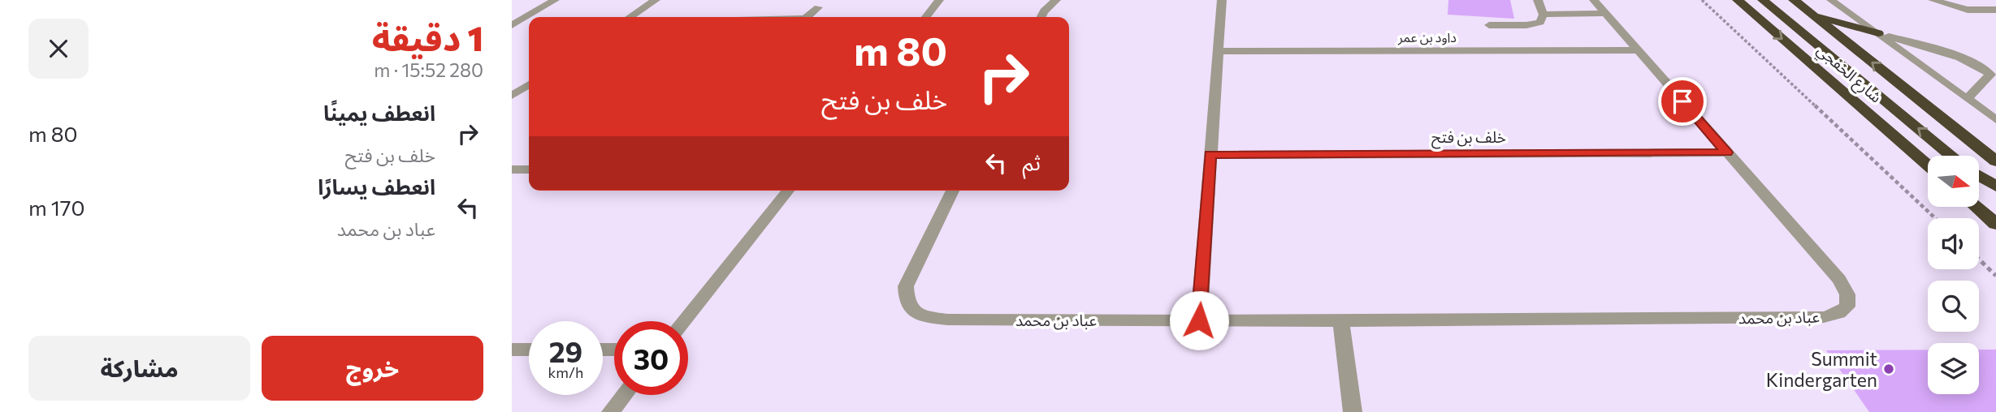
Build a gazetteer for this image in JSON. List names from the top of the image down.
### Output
{
  "streets": {
    "highway": ["شارع الخفجي"],
    "street": ["داود بن عمر", "خلف بن فتح", "عباد بن محمد"]
  },
  "crossings": [
    ["داود بن عمر", "عباد بن محمد"],
    ["خلف بن فتح", "عباد بن محمد"]
  ],
  "places": ["Summit Kindergarten"],
  "north": "right",
  "page": {
    "heading": ["1 دقيقة", "280 m · 15:52"],
    "turn": ["80 m", "خلف بن فتح"],
    "list": [
      {
        "name": "انعطف يمينًا",
        "note": "خلف بن فتح",
        "value": "80 m"
      },
      {
        "name": "انعطف يسارًا",
        "note": "عباد بن محمد",
        "value": "170 m"
      }
    ],
    "then": "ثم",
    "speed": "29 km/h",
    "limit": "30",
    "buttons": ["خروج", "مشاركة"]
  }
}
